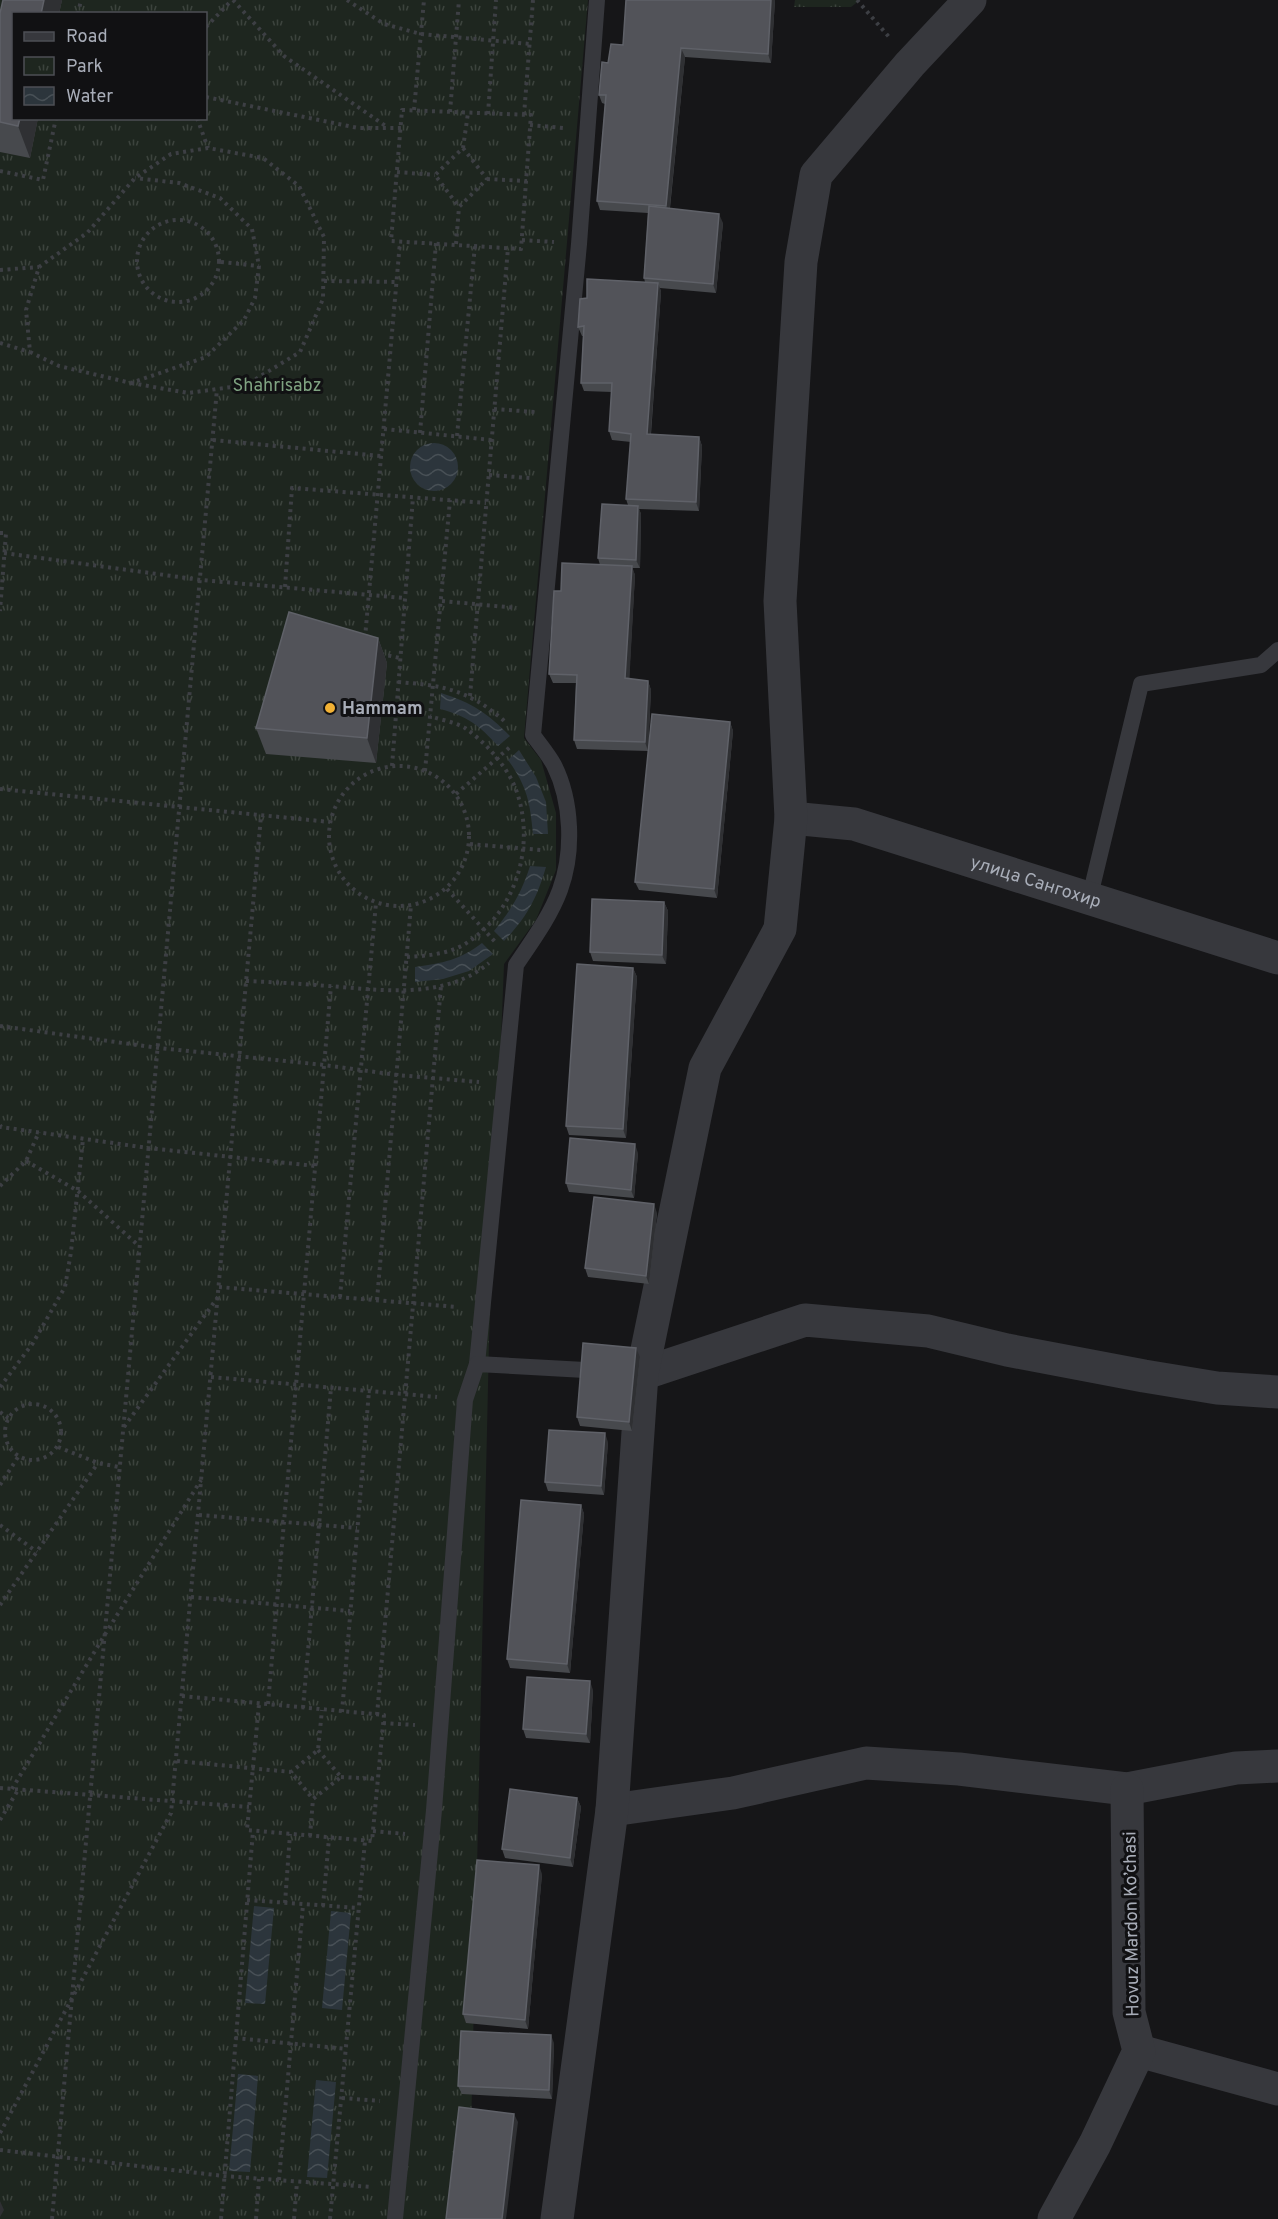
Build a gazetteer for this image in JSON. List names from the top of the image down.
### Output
{
  "streets": {
    "street": ["улица Сангохир", "Hovuz Mardon Ko’chasi"]
  },
  "parks": ["Shahrisabz"],
  "places": ["Hammam"],
  "legend": ["Road", "Park", "Water"]
}
